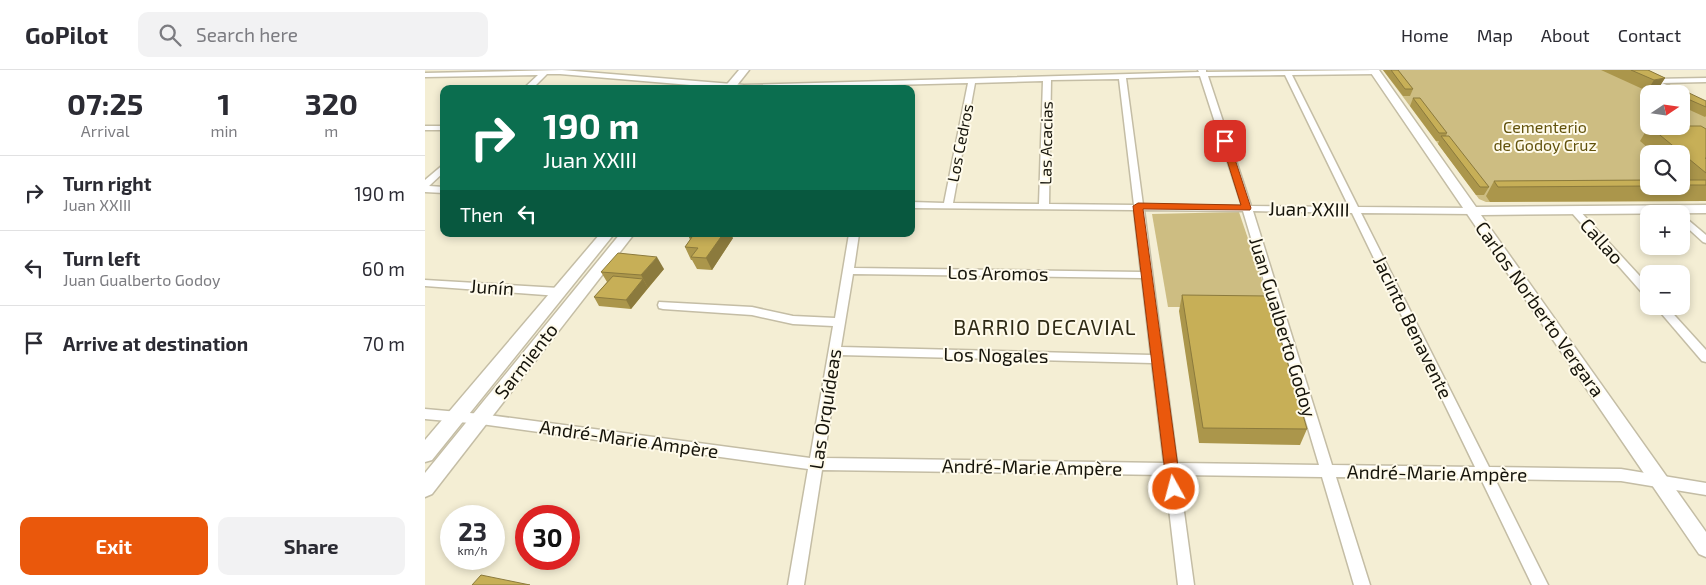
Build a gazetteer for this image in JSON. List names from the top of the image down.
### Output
{
  "streets": {
    "main road": ["Sarmiento"],
    "street": [
      "Los Cedros",
      "Las Acacias",
      "Juan XXIII",
      "Callao",
      "Los Aromos",
      "Junín",
      "Carlos Norberto Vergara",
      "Juan Gualberto Godoy",
      "Jacinto Benavente",
      "Los Nogales",
      "Las Orquídeas",
      "André-Marie Ampère"
    ]
  },
  "crossings": [
    ["Los Cedros", "Juan XXIII"],
    ["Las Acacias", "Juan XXIII"],
    ["Juan XXIII", "Callao"],
    ["Juan XXIII", "Carlos Norberto Vergara"],
    ["Juan XXIII", "Juan Gualberto Godoy"],
    ["Juan XXIII", "Jacinto Benavente"],
    ["Los Aromos", "Las Orquídeas"],
    ["Junín", "Sarmiento"],
    ["Carlos Norberto Vergara", "André-Marie Ampère"],
    ["Juan Gualberto Godoy", "André-Marie Ampère"],
    ["Jacinto Benavente", "André-Marie Ampère"],
    ["Los Nogales", "Las Orquídeas"],
    ["Sarmiento", "André-Marie Ampère"],
    ["Las Orquídeas", "André-Marie Ampère"]
  ],
  "districts": ["BARRIO DECAVIAL"],
  "parks": ["Cementerio de Godoy Cruz"],
  "north": "right",
  "page": {
    "header": "GoPilot",
    "search": "Search here",
    "nav": [
      "Home",
      "Map",
      "About",
      "Contact"
    ],
    "eta": [
      "07:25",
      "Arrival",
      "1",
      "min",
      "320",
      "m"
    ],
    "map_buttons": ["+", "−"],
    "turn": ["190 m", "Juan XXIII"],
    "list": [
      {
        "name": "Turn right",
        "note": "Juan XXIII",
        "value": "190 m"
      },
      {
        "name": "Turn left",
        "note": "Juan Gualberto Godoy",
        "value": "60 m"
      },
      {
        "name": "Arrive at destination",
        "value": "70 m"
      }
    ],
    "then": "Then",
    "speed": "23 km/h",
    "limit": "30",
    "buttons": ["Exit", "Share"]
  }
}
